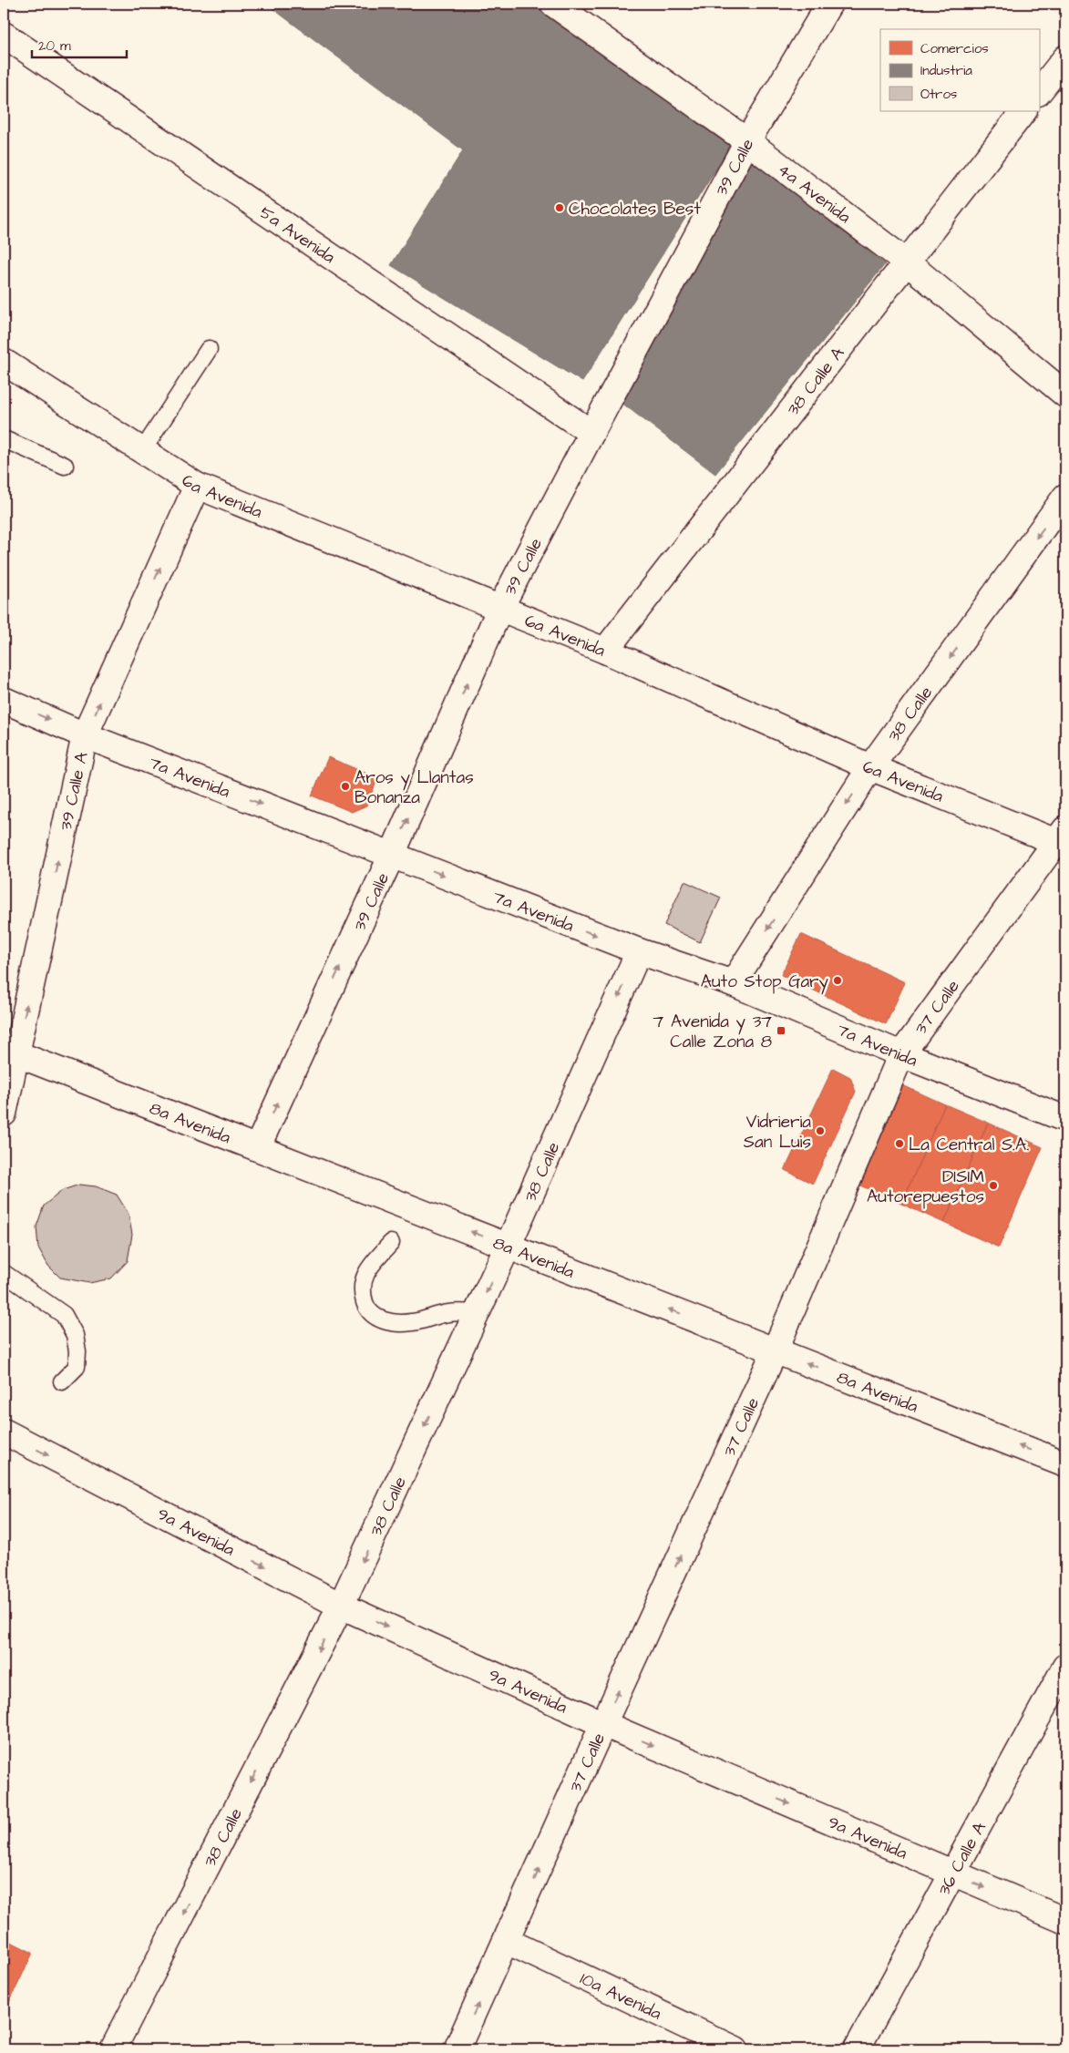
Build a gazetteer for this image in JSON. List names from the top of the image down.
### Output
{
  "streets": {
    "street": [
      "39 Calle",
      "4a Avenida",
      "5a Avenida",
      "38 Calle A",
      "6a Avenida",
      "38 Calle",
      "7a Avenida",
      "39 Calle A",
      "37 Calle",
      "8a Avenida",
      "9a Avenida",
      "36 Calle A",
      "10a Avenida"
    ]
  },
  "crossings": [
    ["39 Calle", "4a Avenida"],
    ["39 Calle", "5a Avenida"],
    ["39 Calle", "6a Avenida"],
    ["39 Calle", "7a Avenida"],
    ["39 Calle", "8a Avenida"],
    ["4a Avenida", "38 Calle A"],
    ["38 Calle A", "6a Avenida"],
    ["6a Avenida", "38 Calle"],
    ["6a Avenida", "39 Calle A"],
    ["6a Avenida", "37 Calle"],
    ["38 Calle", "7a Avenida"],
    ["38 Calle", "8a Avenida"],
    ["38 Calle", "9a Avenida"],
    ["7a Avenida", "39 Calle A"],
    ["7a Avenida", "37 Calle"],
    ["39 Calle A", "8a Avenida"],
    ["37 Calle", "8a Avenida"],
    ["37 Calle", "9a Avenida"],
    ["37 Calle", "10a Avenida"],
    ["9a Avenida", "36 Calle A"]
  ],
  "one_way": [
    "39 Calle",
    "38 Calle",
    "7a Avenida",
    "39 Calle A",
    "37 Calle",
    "8a Avenida",
    "9a Avenida"
  ],
  "places": {
    "other": [
      "Chocolates Best",
      "Aros y Llantas Bonanza",
      "Auto Stop Gary",
      "Vidrieria San Luis",
      "La Central S.A.",
      "DISIM Autorepuestos"
    ],
    "transit": ["7 Avenida y 37 Calle Zona 8"]
  },
  "legend": ["Comercios", "Industria", "Otros"],
  "scale_bar": "20 m"
}
